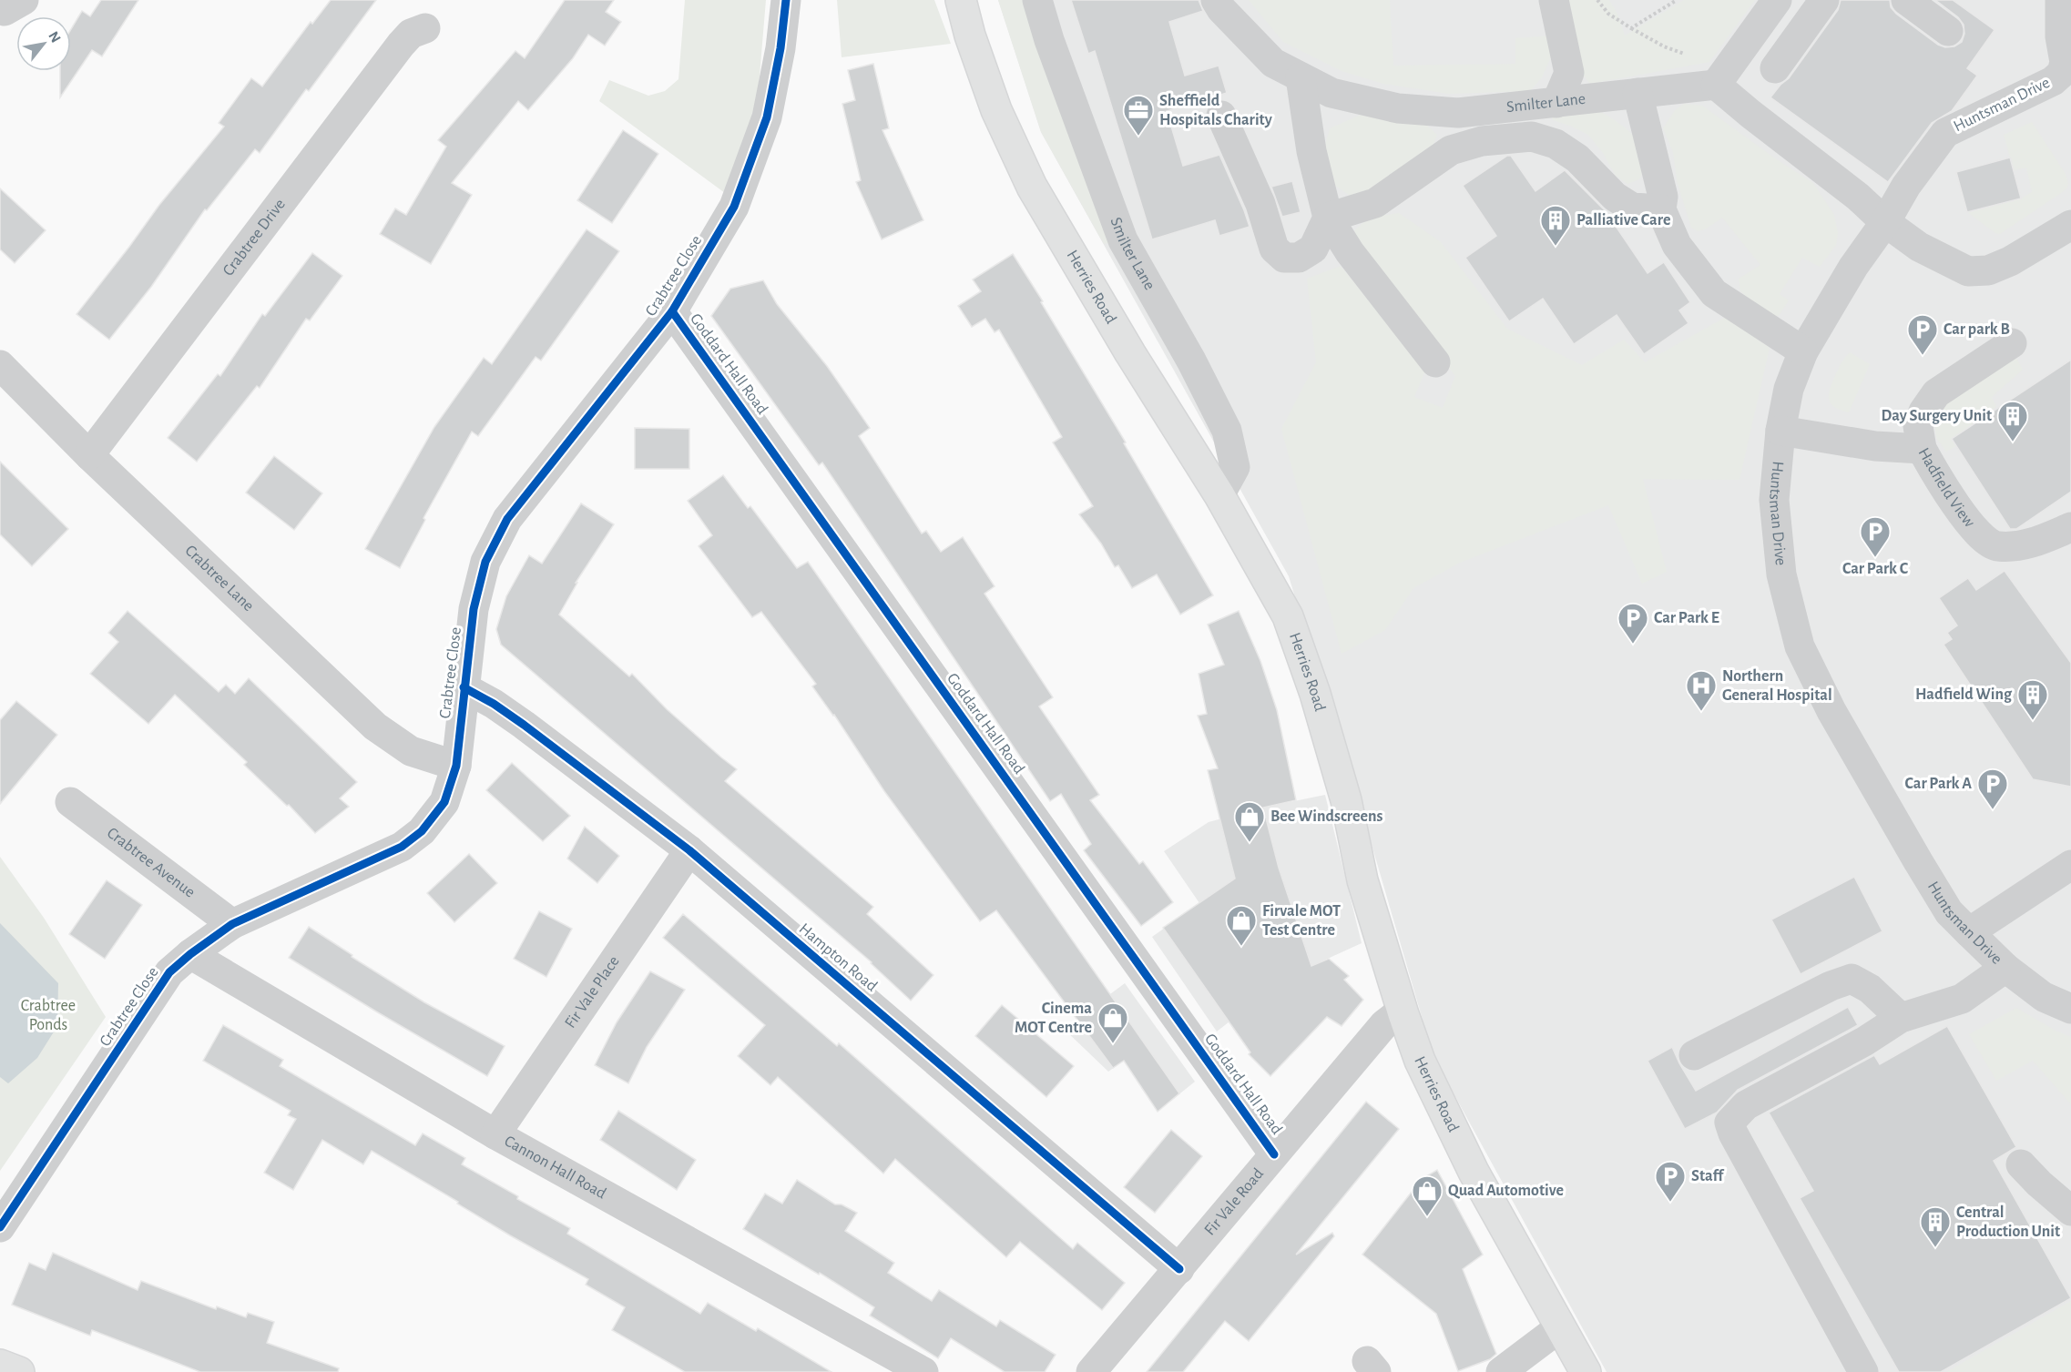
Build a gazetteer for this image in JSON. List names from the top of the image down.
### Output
{
  "streets": {
    "main road": ["Herries Road"],
    "street": [
      "Smilter Lane",
      "Huntsman Drive",
      "Crabtree Drive",
      "Crabtree Close",
      "Goddard Hall Road",
      "Hadfield View",
      "Crabtree Lane",
      "Crabtree Avenue",
      "Hampton Road",
      "Fir Vale Place",
      "Cannon Hall Road",
      "Fir Vale Road"
    ]
  },
  "crossings": [
    ["Smilter Lane", "Herries Road"],
    ["Huntsman Drive", "Hadfield View"],
    ["Crabtree Drive", "Crabtree Lane"],
    ["Crabtree Close", "Goddard Hall Road"],
    ["Crabtree Close", "Crabtree Lane"],
    ["Crabtree Close", "Crabtree Avenue"],
    ["Crabtree Close", "Hampton Road"],
    ["Crabtree Close", "Cannon Hall Road"],
    ["Herries Road", "Fir Vale Road"],
    ["Goddard Hall Road", "Fir Vale Road"],
    ["Hampton Road", "Fir Vale Place"],
    ["Hampton Road", "Fir Vale Road"],
    ["Fir Vale Place", "Cannon Hall Road"]
  ],
  "parks": ["Crabtree Ponds"],
  "places": {
    "office": ["Sheffield Hospitals Charity"],
    "building": [
      "Palliative Care",
      "Day Surgery Unit",
      "Hadfield Wing",
      "Central Production Unit"
    ],
    "parking": [
      "Car park B",
      "Car Park C",
      "Car Park E",
      "Car Park A",
      "Staff"
    ],
    "hospital": ["Northern General Hospital"],
    "shop": [
      "Bee Windscreens",
      "Firvale MOT Test Centre",
      "Cinema MOT Centre",
      "Quad Automotive"
    ]
  },
  "north": "top right"
}
